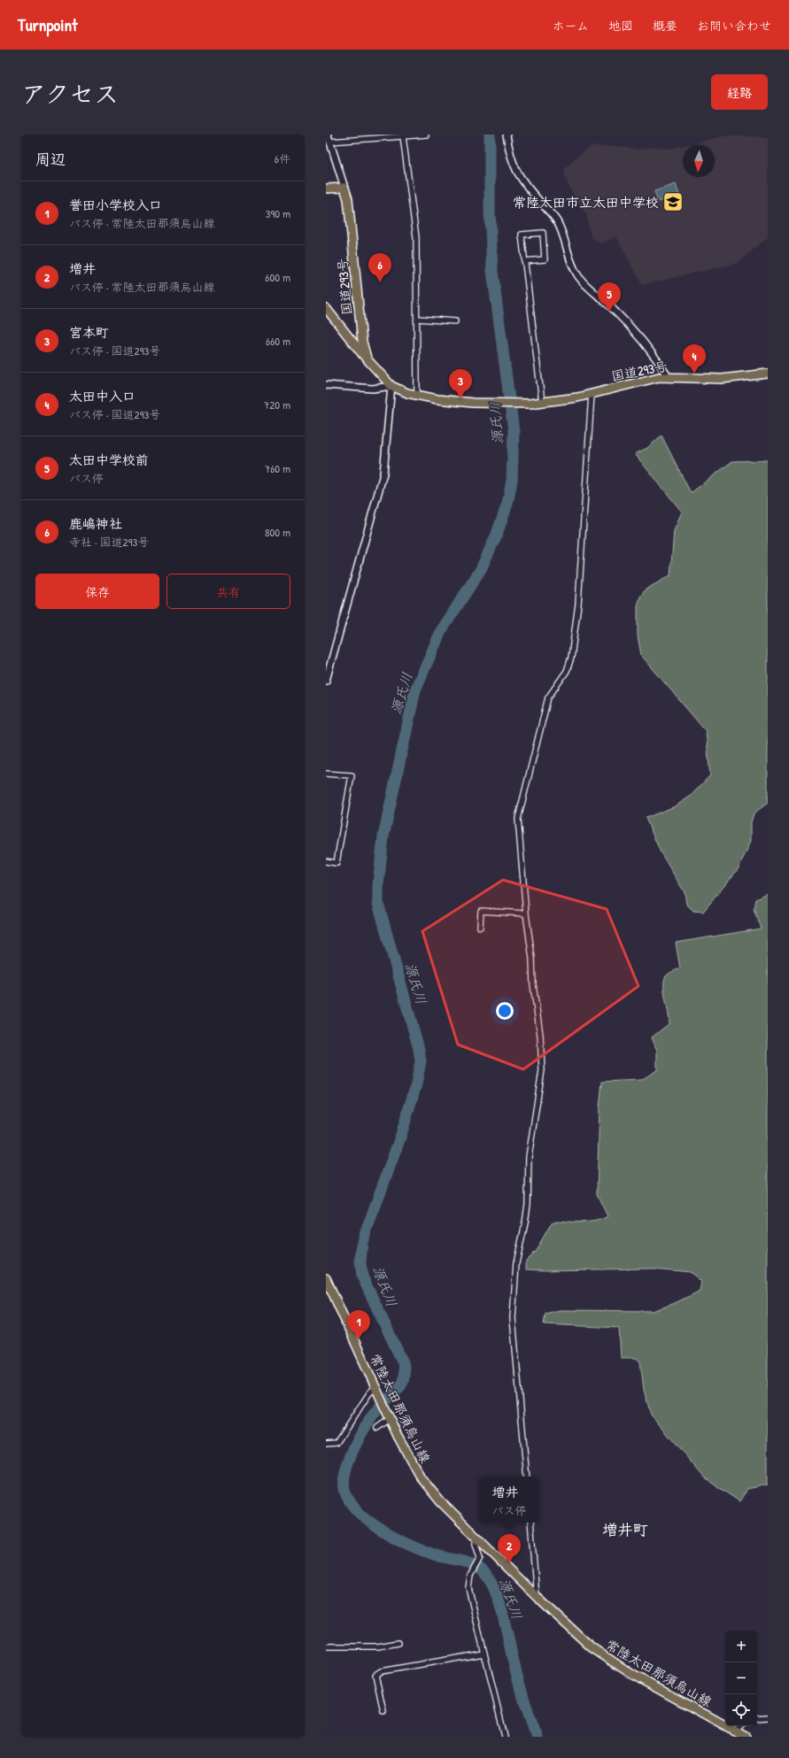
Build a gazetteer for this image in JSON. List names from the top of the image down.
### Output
{
  "streets": {
    "main road": ["国道293号", "常陸太田那須烏山線"]
  },
  "districts": ["増井町"],
  "water": ["源氏川"],
  "places": {
    "school or university": ["常陸太田市立太田中学校"]
  },
  "north": "bottom",
  "page": {
    "header": "Turnpoint",
    "nav": [
      "ホーム",
      "地図",
      "概要",
      "お問い合わせ"
    ],
    "title": "アクセス",
    "buttons": [
      "経路",
      ["保存", "共有"]
    ],
    "heading": ["周辺", "6件"],
    "list": [
      {
        "mark": "1",
        "name": "誉田小学校入口",
        "note": "バス停 · 常陸太田那須烏山線",
        "value": "390 m"
      },
      {
        "mark": "2",
        "name": "増井",
        "note": "バス停 · 常陸太田那須烏山線",
        "value": "600 m"
      },
      {
        "mark": "3",
        "name": "宮本町",
        "note": "バス停 · 国道293号",
        "value": "660 m"
      },
      {
        "mark": "4",
        "name": "太田中入口",
        "note": "バス停 · 国道293号",
        "value": "720 m"
      },
      {
        "mark": "5",
        "name": "太田中学校前",
        "note": "バス停",
        "value": "760 m"
      },
      {
        "mark": "6",
        "name": "鹿嶋神社",
        "note": "寺社 · 国道293号",
        "value": "800 m"
      }
    ],
    "pins": [
      "6",
      "5",
      "4",
      "3",
      "1",
      "2"
    ],
    "popup": ["増井", "バス停"],
    "map_buttons": ["+", "−"]
  }
}
